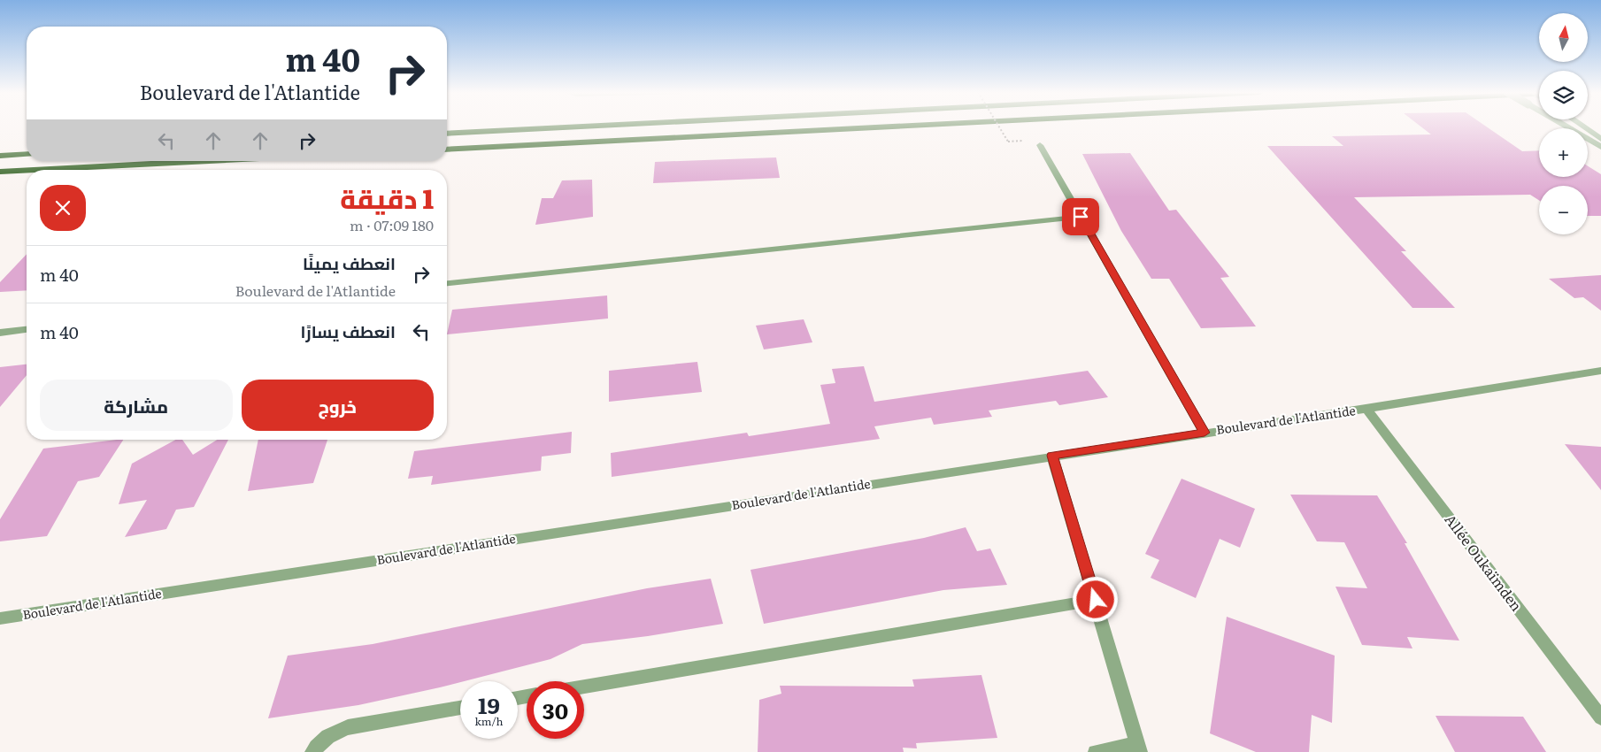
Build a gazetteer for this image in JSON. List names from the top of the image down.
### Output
{
  "streets": {
    "street": ["Boulevard de l'Atlantide", "Allée Oukaïmden"]
  },
  "crossings": [
    ["Boulevard de l'Atlantide", "Allée Oukaïmden"]
  ],
  "north": "top",
  "page": {
    "map_buttons": ["+", "−"],
    "turn": ["40 m", "Boulevard de l'Atlantide"],
    "heading": ["1 دقيقة", "180 m · 07:09"],
    "list": [
      {
        "name": "انعطف يمينًا",
        "note": "Boulevard de l'Atlantide",
        "value": "40 m"
      },
      {
        "name": "انعطف يسارًا",
        "value": "40 m"
      }
    ],
    "buttons": ["خروج", "مشاركة"],
    "speed": "19 km/h",
    "limit": "30"
  }
}
